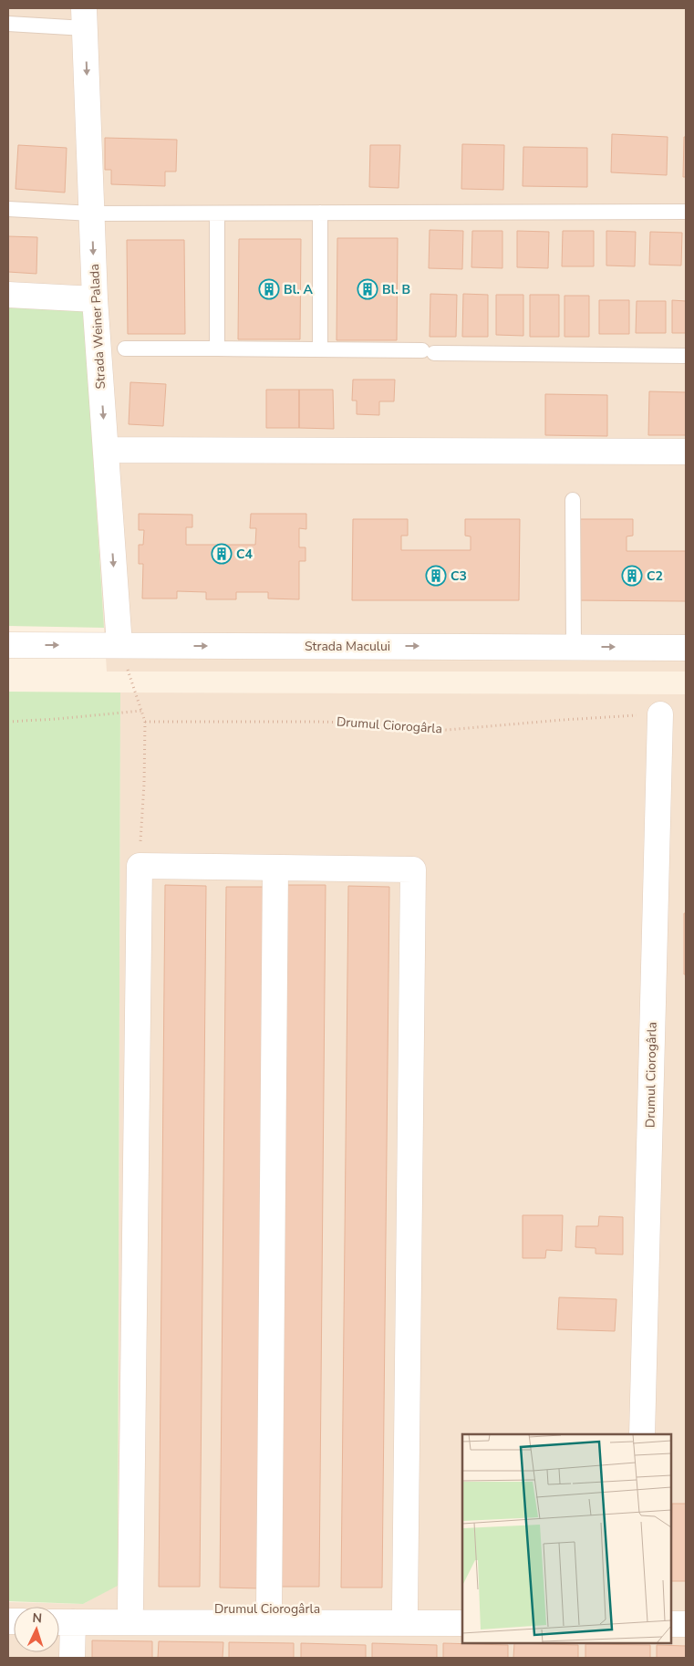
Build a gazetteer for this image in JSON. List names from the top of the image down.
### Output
{
  "streets": {
    "street": ["Strada Weiner Palada", "Strada Macului", "Drumul Ciorogârla"]
  },
  "crossings": [
    ["Strada Weiner Palada", "Strada Macului"]
  ],
  "one_way": ["Strada Weiner Palada"],
  "places": {
    "building": [
      "Bl. A",
      "Bl. B",
      "C4",
      "C3",
      "C2"
    ]
  },
  "north": "top"
}
